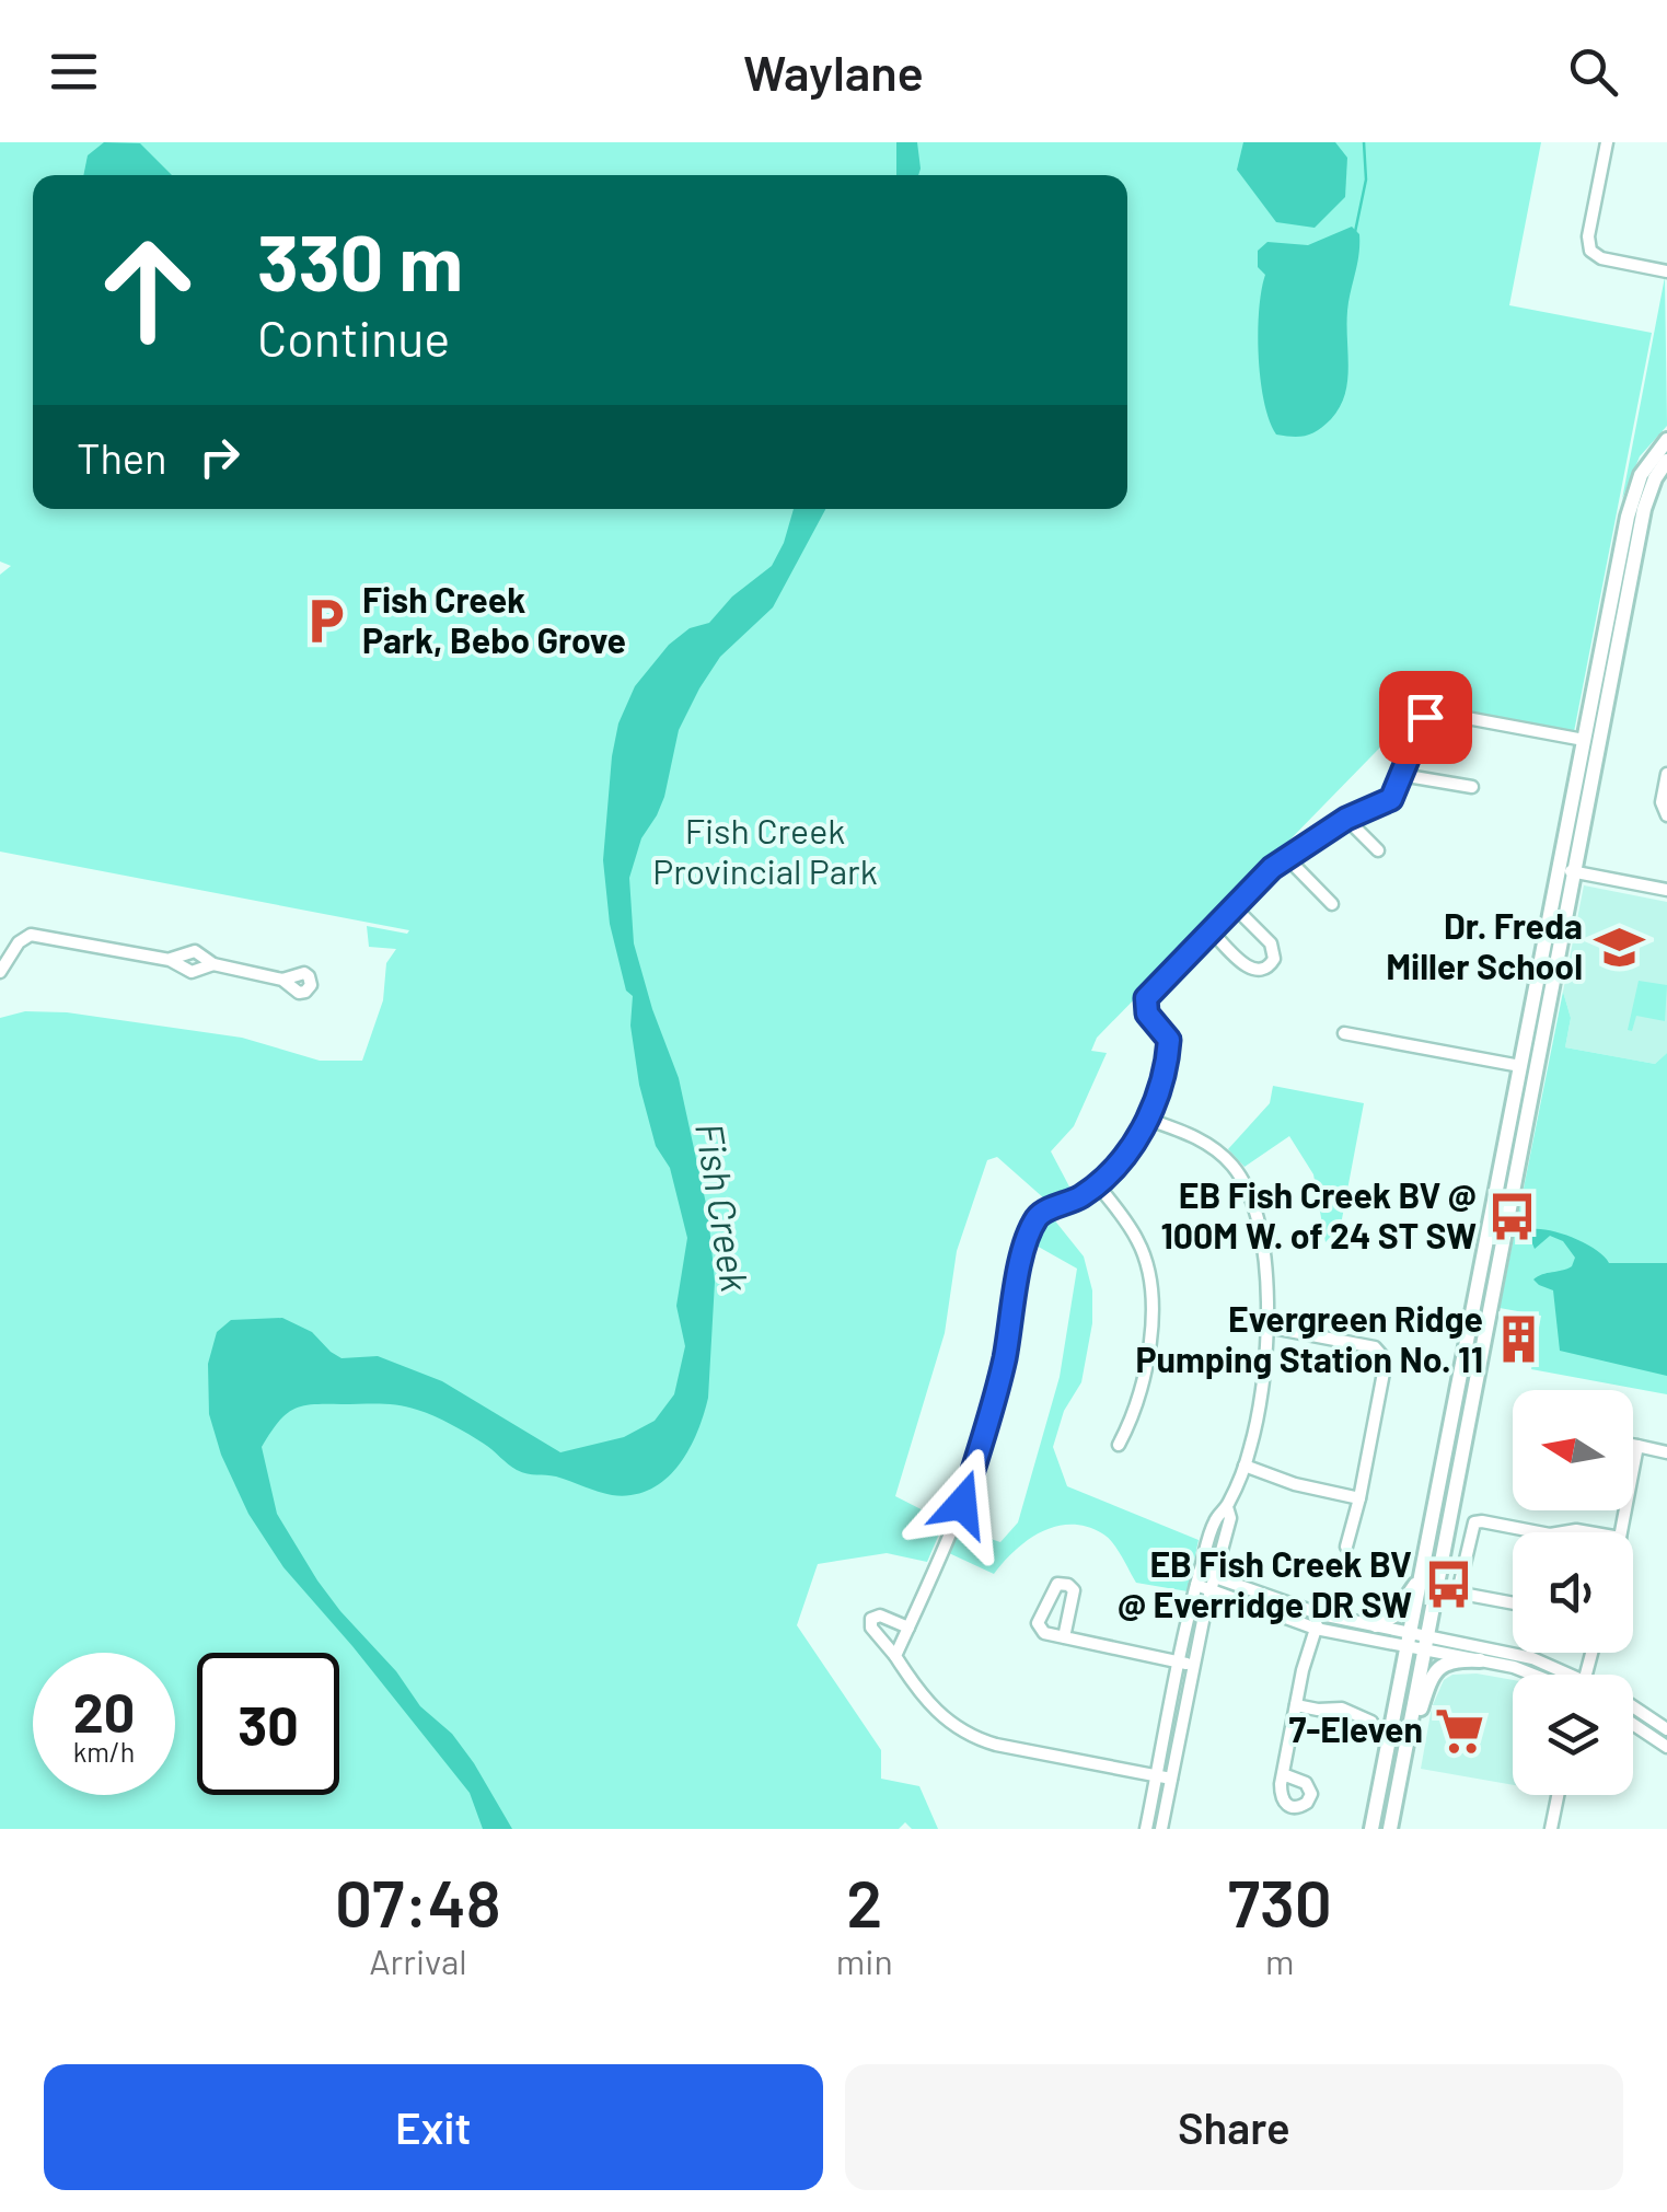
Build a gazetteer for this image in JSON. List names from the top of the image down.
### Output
{
  "water": ["Fish Creek"],
  "parks": ["Fish Creek Provincial Park"],
  "places": {
    "parking": ["Fish Creek Park, Bebo Grove"],
    "school or university": ["Dr. Freda Miller School"],
    "bus stop": ["EB Fish Creek BV @ 100M W. of 24 ST SW", "EB Fish Creek BV @ Everridge DR SW"],
    "building": ["Evergreen Ridge Pumping Station No. 11"],
    "supermarket": ["7-Eleven"]
  },
  "north": "left",
  "page": {
    "header": "Waylane",
    "turn": ["330 m", "Continue"],
    "then": "Then",
    "speed": "20 km/h",
    "limit": "30",
    "eta": [
      "07:48",
      "Arrival",
      "2",
      "min",
      "730",
      "m"
    ],
    "buttons": ["Exit", "Share"]
  }
}
